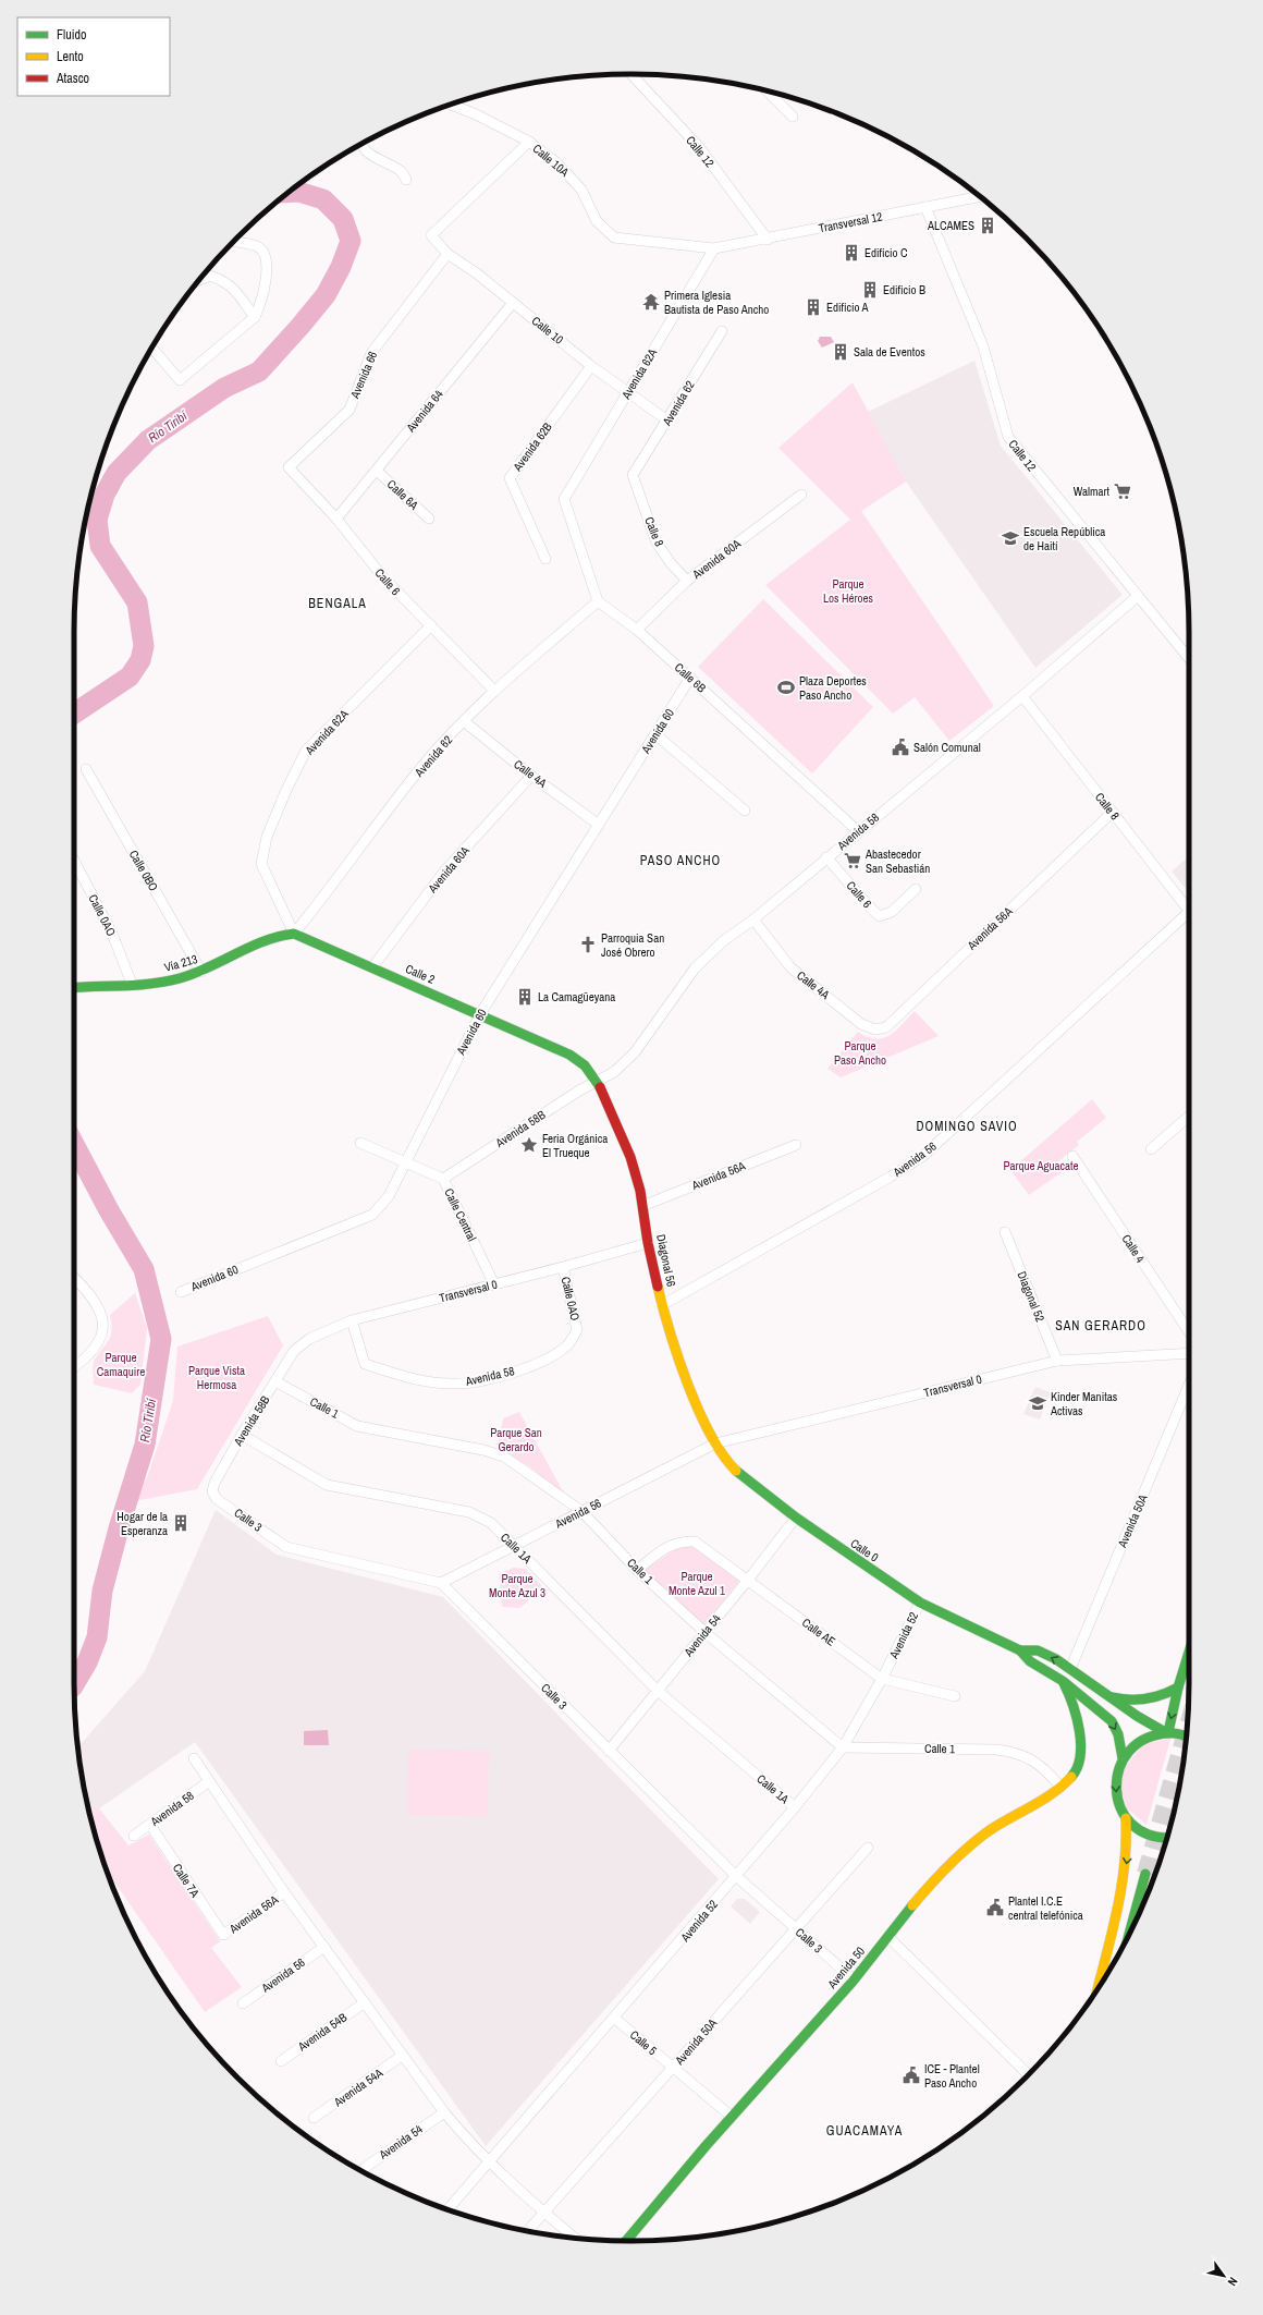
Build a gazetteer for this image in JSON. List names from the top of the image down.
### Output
{
  "streets": {
    "main road": [
      "Vía 213",
      "Calle 2",
      "Diagonal 56",
      "Calle 0",
      "Avenida 50"
    ],
    "street": [
      "Calle 12",
      "Calle 10A",
      "Transversal 12",
      "Calle 10",
      "Avenida 62A",
      "Avenida 66",
      "Avenida 62",
      "Avenida 64",
      "Avenida 62B",
      "Calle 6A",
      "Calle 8",
      "Avenida 60A",
      "Calle 6",
      "Calle 6B",
      "Avenida 60",
      "Calle 4A",
      "Avenida 58",
      "Calle 0BO",
      "Calle 0AO",
      "Avenida 56A",
      "Avenida 58B",
      "Avenida 56",
      "Calle Central",
      "Calle 4",
      "Transversal 0",
      "Diagonal 52",
      "Calle 1",
      "Calle 3",
      "Avenida 50A",
      "Calle 1A",
      "Calle AE",
      "Avenida 54",
      "Avenida 52",
      "Calle 7A",
      "Avenida 54B",
      "Calle 5",
      "Avenida 54A"
    ]
  },
  "crossings": [
    ["Calle 12", "Transversal 12"],
    ["Calle 12", "Avenida 58"],
    ["Calle 10A", "Transversal 12"],
    ["Calle 10A", "Calle 10"],
    ["Calle 10A", "Avenida 62A"],
    ["Transversal 12", "Avenida 62A"],
    ["Calle 10", "Avenida 62A"],
    ["Calle 10", "Avenida 66"],
    ["Calle 10", "Avenida 62"],
    ["Calle 10", "Avenida 64"],
    ["Calle 10", "Avenida 62B"],
    ["Avenida 62A", "Avenida 62"],
    ["Avenida 62A", "Calle 6"],
    ["Avenida 62A", "Calle 6B"],
    ["Avenida 62A", "Vía 213"],
    ["Avenida 62A", "Calle 2"],
    ["Avenida 66", "Calle 6"],
    ["Avenida 62", "Calle 8"],
    ["Avenida 62", "Calle 6"],
    ["Avenida 62", "Calle 6B"],
    ["Avenida 62", "Calle 4A"],
    ["Avenida 62", "Vía 213"],
    ["Avenida 62", "Calle 2"],
    ["Avenida 64", "Calle 6A"],
    ["Avenida 64", "Calle 6"],
    ["Calle 8", "Avenida 60A"],
    ["Calle 8", "Avenida 58"],
    ["Calle 8", "Avenida 56A"],
    ["Avenida 60A", "Calle 6B"],
    ["Avenida 60A", "Calle 4A"],
    ["Avenida 60A", "Calle 2"],
    ["Calle 6", "Avenida 58"],
    ["Calle 6B", "Avenida 60"],
    ["Calle 6B", "Avenida 58"],
    ["Avenida 60", "Calle 4A"],
    ["Avenida 60", "Calle 2"],
    ["Avenida 60", "Calle Central"],
    ["Calle 4A", "Avenida 58"],
    ["Calle 4A", "Avenida 56A"],
    ["Avenida 58", "Calle 0AO"],
    ["Avenida 58", "Calle 2"],
    ["Avenida 58", "Avenida 58B"],
    ["Avenida 58", "Diagonal 56"],
    ["Avenida 58", "Transversal 0"],
    ["Avenida 58", "Calle 7A"],
    ["Calle 0BO", "Vía 213"],
    ["Calle 0AO", "Vía 213"],
    ["Calle 0AO", "Transversal 0"],
    ["Avenida 56A", "Diagonal 56"],
    ["Avenida 56A", "Calle 7A"],
    ["Vía 213", "Calle 2"],
    ["Calle 2", "Avenida 58B"],
    ["Calle 2", "Diagonal 56"],
    ["Avenida 58B", "Calle Central"],
    ["Avenida 58B", "Diagonal 56"],
    ["Avenida 58B", "Transversal 0"],
    ["Avenida 58B", "Calle 1"],
    ["Avenida 58B", "Calle 3"],
    ["Avenida 58B", "Calle 1A"],
    ["Avenida 56", "Diagonal 56"],
    ["Avenida 56", "Transversal 0"],
    ["Avenida 56", "Calle 1"],
    ["Avenida 56", "Calle 3"],
    ["Avenida 56", "Calle 1A"],
    ["Avenida 56", "Calle 0"],
    ["Calle Central", "Transversal 0"],
    ["Diagonal 56", "Transversal 0"],
    ["Diagonal 56", "Calle 0"],
    ["Transversal 0", "Diagonal 52"],
    ["Transversal 0", "Calle 0"],
    ["Calle 1", "Calle AE"],
    ["Calle 1", "Avenida 54"],
    ["Calle 1", "Avenida 52"],
    ["Calle 1", "Avenida 50"],
    ["Calle 3", "Avenida 50A"],
    ["Calle 3", "Avenida 54"],
    ["Calle 3", "Avenida 52"],
    ["Calle 3", "Avenida 50"],
    ["Avenida 50A", "Calle 0"],
    ["Avenida 50A", "Calle 5"],
    ["Calle 1A", "Avenida 54"],
    ["Calle 1A", "Avenida 52"],
    ["Calle 0", "Avenida 54"],
    ["Calle 0", "Avenida 52"],
    ["Calle 0", "Avenida 50"],
    ["Calle AE", "Avenida 54"],
    ["Calle AE", "Avenida 52"],
    ["Avenida 52", "Calle 5"],
    ["Avenida 50", "Calle 5"]
  ],
  "districts": [
    "BENGALA",
    "PASO ANCHO",
    "DOMINGO SAVIO",
    "SAN GERARDO",
    "GUACAMAYA"
  ],
  "water": ["Río Tiribí"],
  "parks": [
    "Parque Los Héroes",
    "Parque Paso Ancho",
    "Parque Aguacate",
    "Parque Camaquire",
    "Parque Vista Hermosa",
    "Parque San Gerardo",
    "Parque Monte Azul 1",
    "Parque Monte Azul 3"
  ],
  "places": {
    "building": [
      "ALCAMES",
      "Edificio C",
      "Edificio B",
      "Edificio A",
      "Sala de Eventos",
      "La Camagüeyana",
      "Hogar de la Esperanza"
    ],
    "temple": ["Primera Iglesia Bautista de Paso Ancho"],
    "supermarket": ["Walmart", "Abastecedor San Sebastián"],
    "school or university": ["Escuela República de Haití", "Kinder Manitas Activas"],
    "sports": ["Plaza Deportes Paso Ancho"],
    "public building": ["Salón Comunal", "Plantel I.C.E central telefónica", "ICE - Plantel Paso Ancho"],
    "church": ["Parroquia San José Obrero"],
    "place": ["Feria Orgánica El Trueque"]
  },
  "legend": ["Fluido", "Lento", "Atasco"],
  "north": "bottom right"
}
